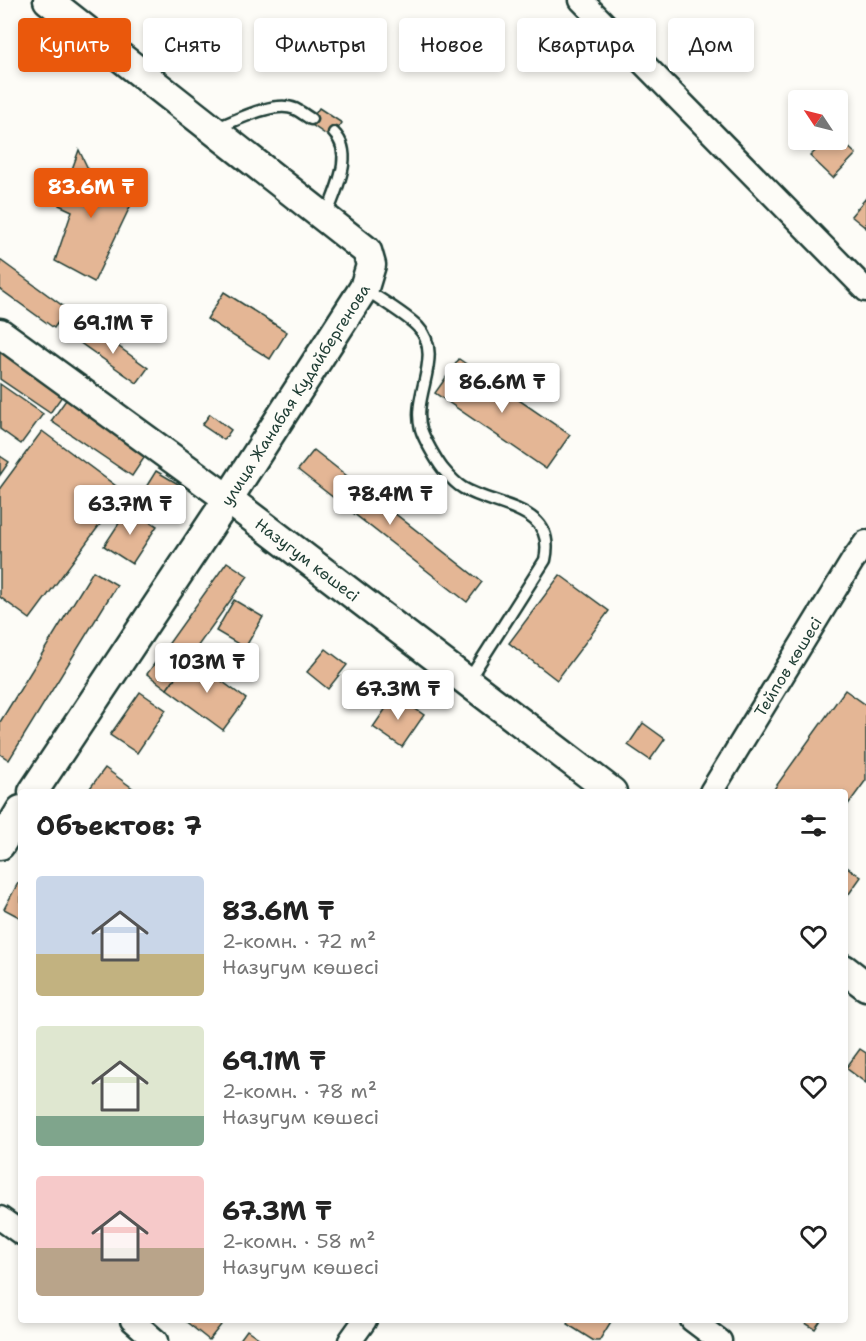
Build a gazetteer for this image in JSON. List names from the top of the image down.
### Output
{
  "streets": {
    "street": ["улица Жанабая Кудайбергенова", "Назугум көшесі", "Тейпов көшесі"]
  },
  "crossings": [
    ["улица Жанабая Кудайбергенова", "Назугум көшесі"]
  ],
  "north": "top left",
  "page": {
    "chip": [
      "Купить",
      "Снять",
      "Фильтры",
      "Новое",
      "Квартира",
      "Дом"
    ],
    "price": [
      "83.6M ₸",
      "69.1M ₸",
      "86.6M ₸",
      "78.4M ₸",
      "63.7M ₸",
      "103M ₸",
      "67.3M ₸"
    ],
    "heading": "Объектов: 7",
    "list": [
      {
        "name": "83.6M ₸",
        "note": "2-комн. · 72 m² · Назугум көшесі"
      },
      {
        "name": "69.1M ₸",
        "note": "2-комн. · 78 m² · Назугум көшесі"
      },
      {
        "name": "67.3M ₸",
        "note": "2-комн. · 58 m² · Назугум көшесі"
      }
    ]
  }
}
